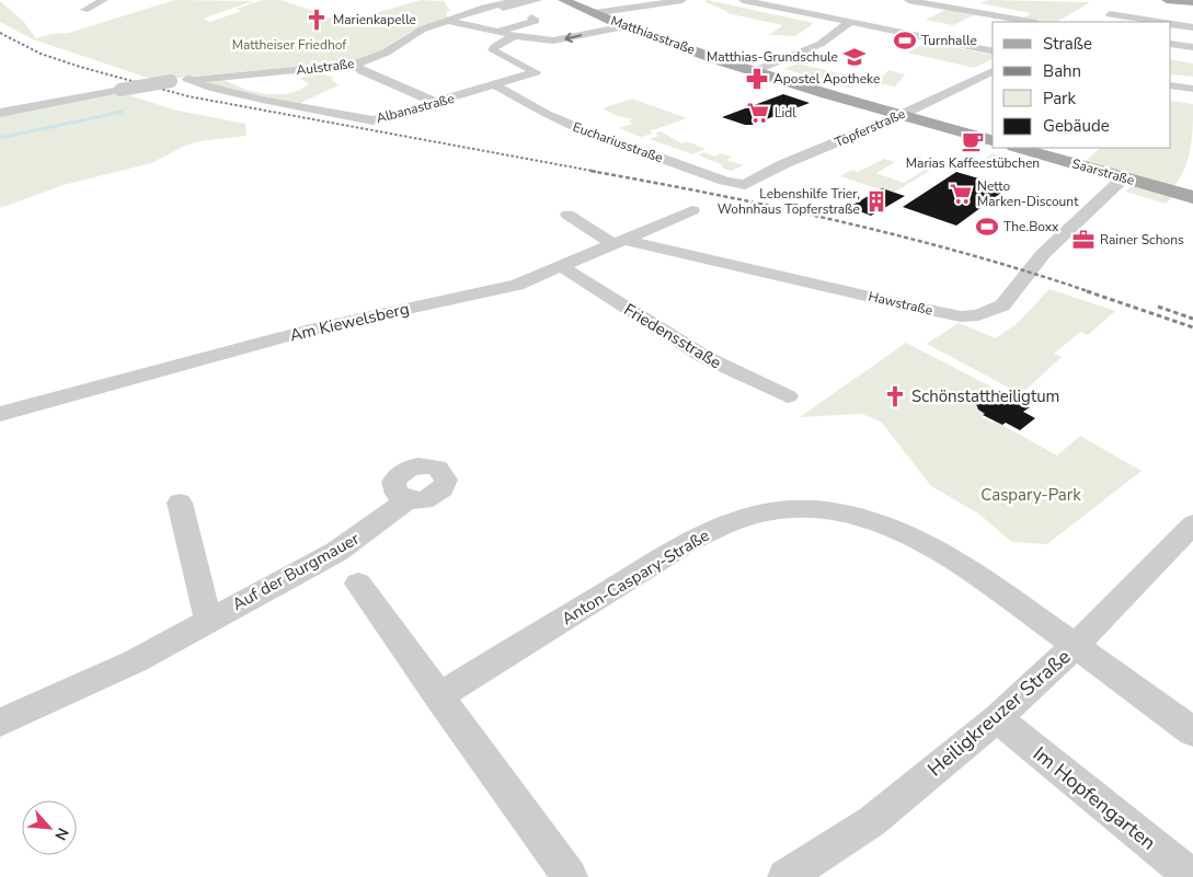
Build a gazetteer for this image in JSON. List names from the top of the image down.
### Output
{
  "streets": {
    "main road": ["Matthiasstraße", "Saarstraße"],
    "street": [
      "Aulstraße",
      "Albanastraße",
      "Töpferstraße",
      "Euchariusstraße",
      "Hawstraße",
      "Am Kiewelsberg",
      "Friedensstraße",
      "Auf der Burgmauer",
      "Anton-Caspary-Straße",
      "Heiligkreuzer Straße",
      "Im Hopfengarten"
    ]
  },
  "crossings": [
    ["Matthiasstraße", "Aulstraße"],
    ["Matthiasstraße", "Töpferstraße"],
    ["Aulstraße", "Albanastraße"],
    ["Albanastraße", "Euchariusstraße"],
    ["Töpferstraße", "Euchariusstraße"],
    ["Saarstraße", "Hawstraße"],
    ["Hawstraße", "Am Kiewelsberg"],
    ["Am Kiewelsberg", "Friedensstraße"],
    ["Anton-Caspary-Straße", "Heiligkreuzer Straße"],
    ["Heiligkreuzer Straße", "Im Hopfengarten"]
  ],
  "parks": ["Mattheiser Friedhof", "Caspary-Park"],
  "places": {
    "church": ["Marienkapelle", "Schönstattheiligtum"],
    "sports": ["Turnhalle", "The.Boxx"],
    "school or university": ["Matthias-Grundschule"],
    "pharmacy": ["Apostel Apotheke"],
    "supermarket": ["Lidl", "Netto Marken-Discount"],
    "cafe": ["Marias Kaffeestübchen"],
    "building": ["Lebenshilfe Trier, Wohnhaus Töpferstraße"],
    "office": ["Rainer Schons"]
  },
  "legend": [
    "Straße",
    "Bahn",
    "Park",
    "Gebäude"
  ],
  "north": "bottom right"
}
